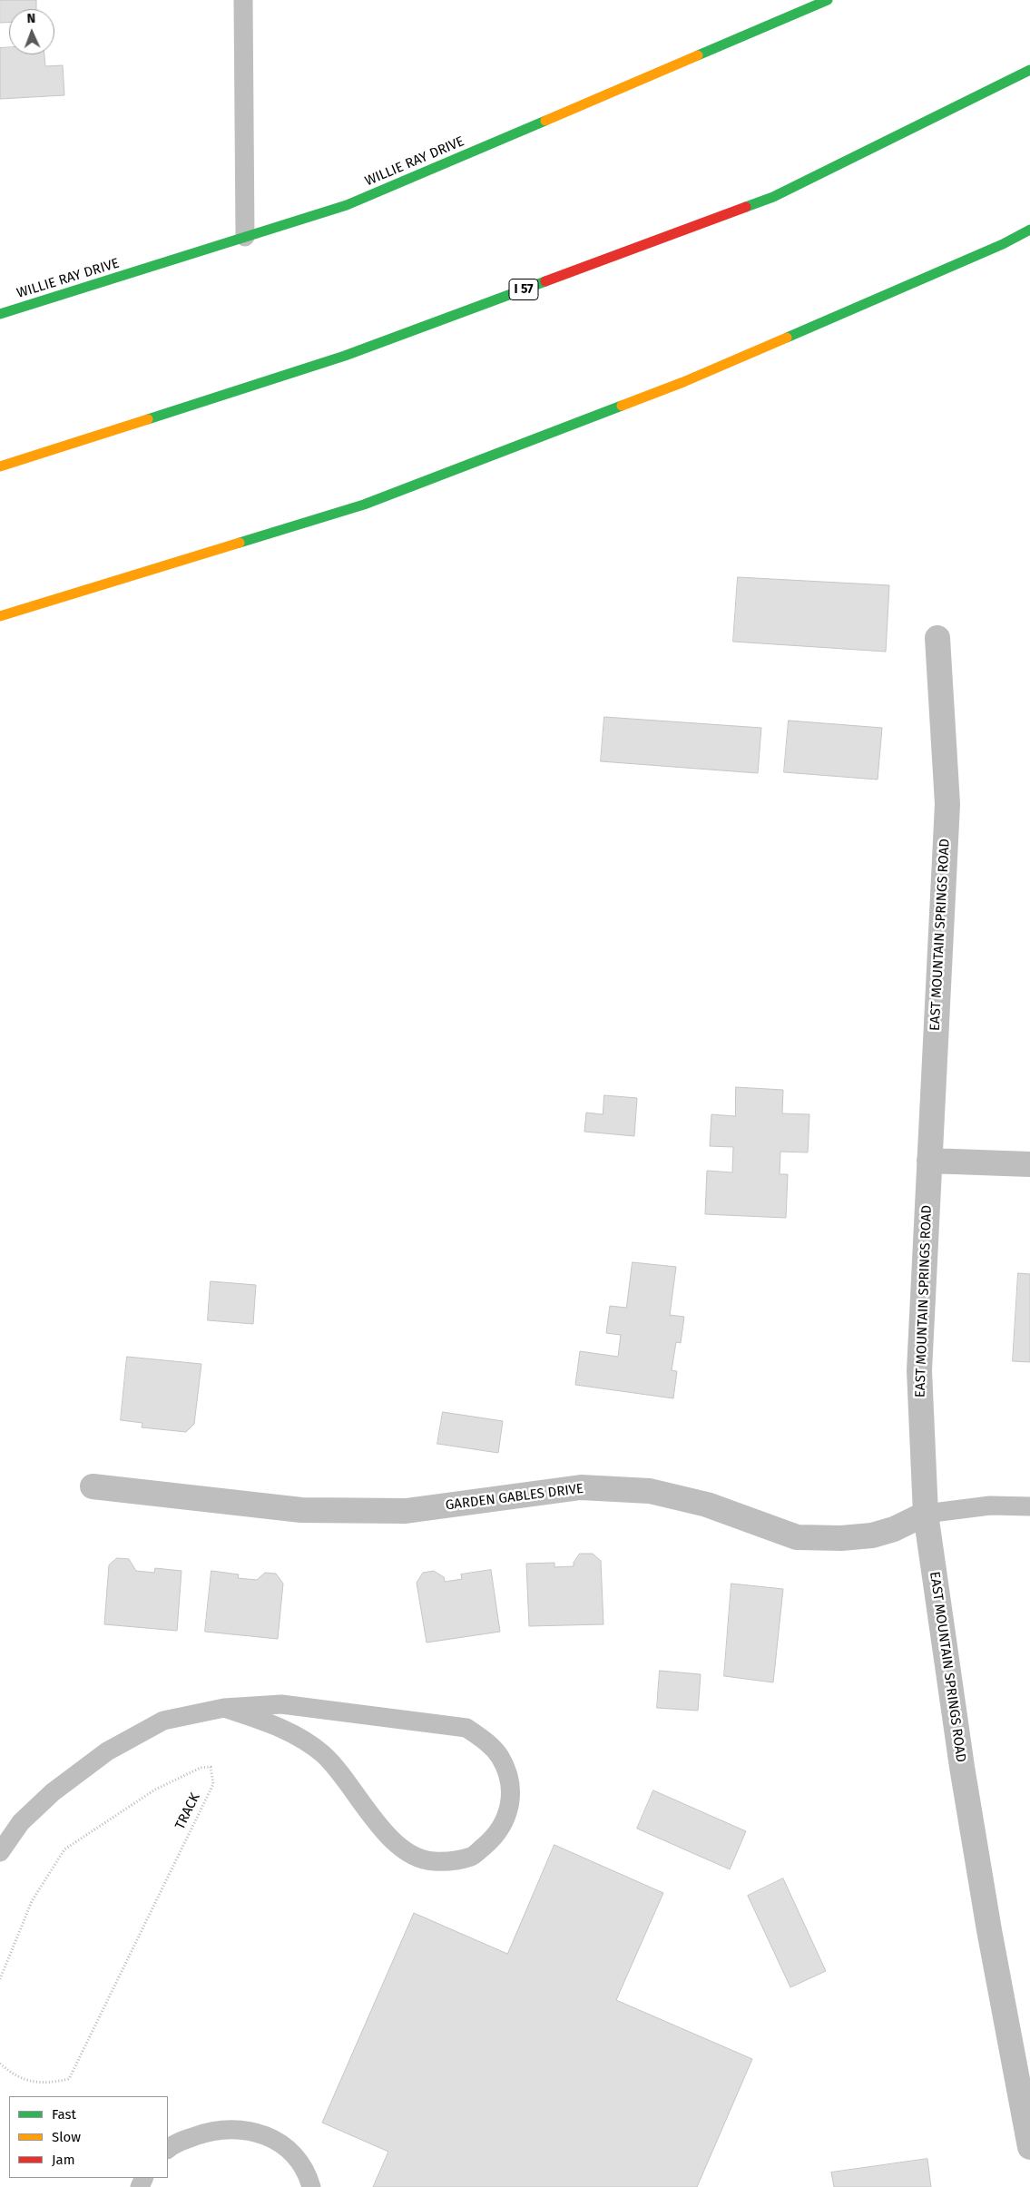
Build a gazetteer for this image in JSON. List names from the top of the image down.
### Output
{
  "streets": {
    "main road": ["WILLIE RAY DRIVE", "I 57"],
    "street": ["EAST MOUNTAIN SPRINGS ROAD", "GARDEN GABLES DRIVE"],
    "path": ["TRACK"]
  },
  "crossings": [
    ["EAST MOUNTAIN SPRINGS ROAD", "GARDEN GABLES DRIVE"]
  ],
  "legend": ["Fast", "Slow", "Jam"],
  "north": "top"
}
